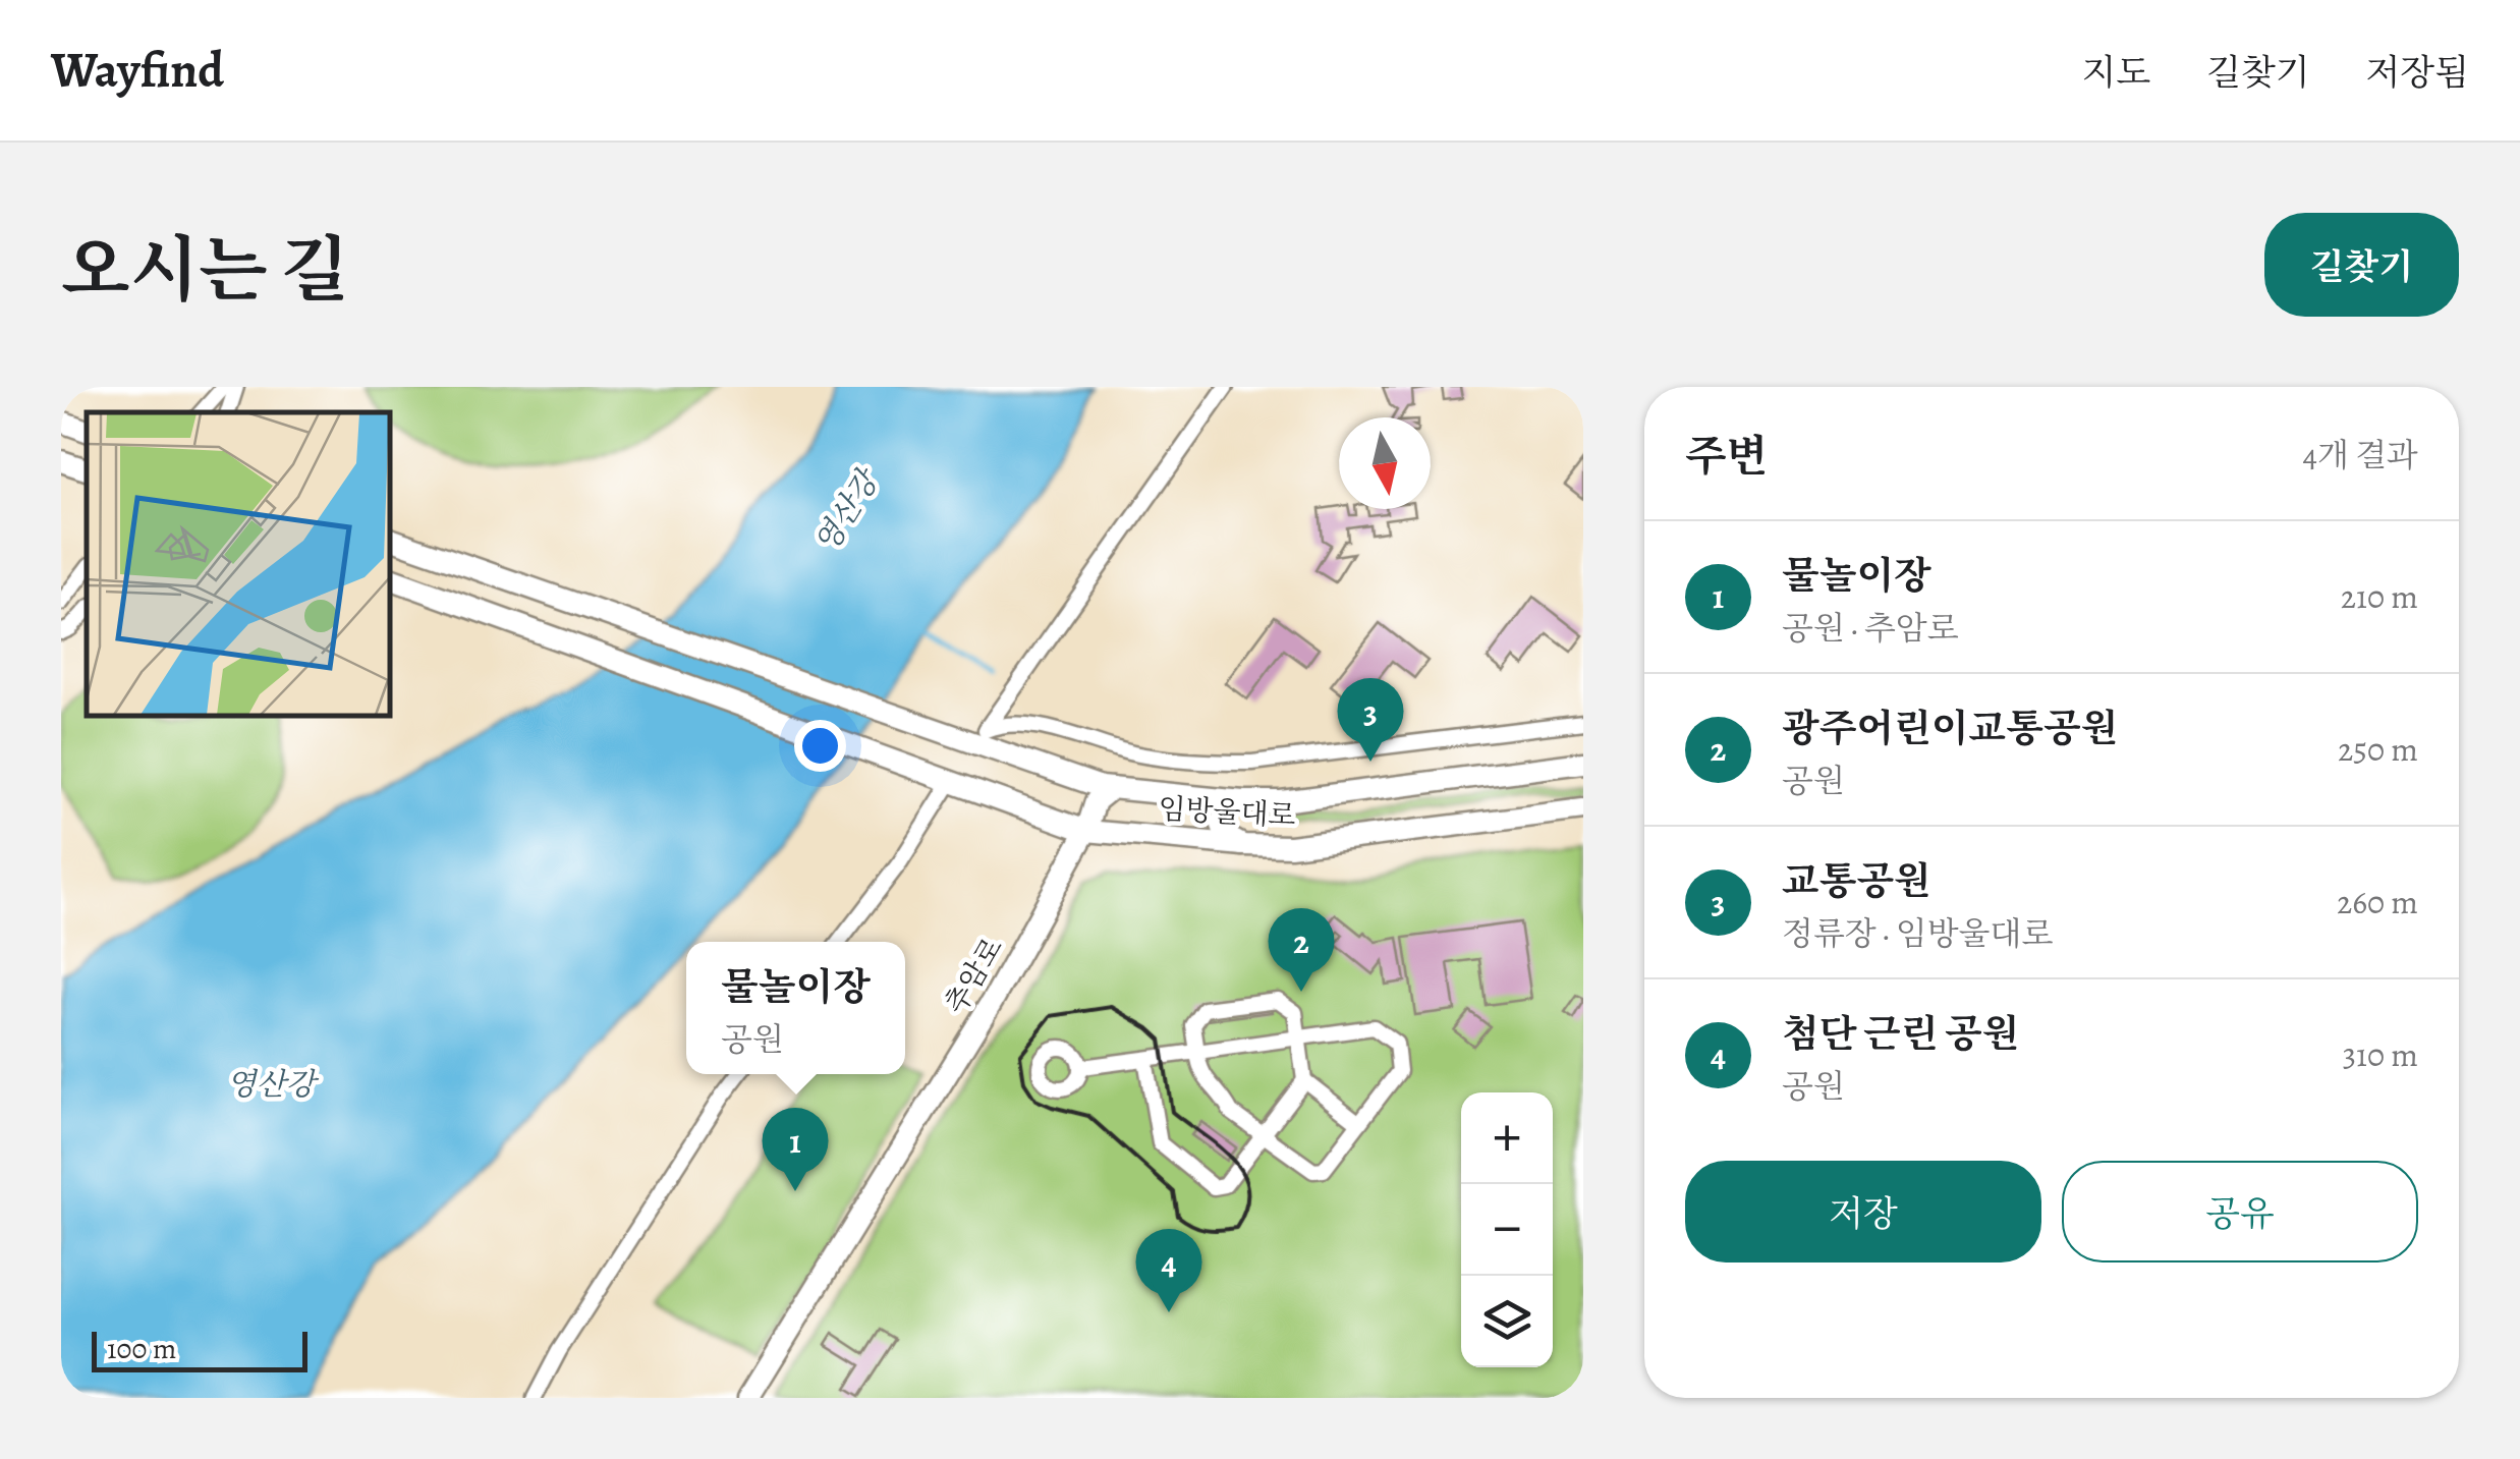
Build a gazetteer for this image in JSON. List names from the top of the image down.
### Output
{
  "streets": {
    "main road": ["임방울대로", "추암로"]
  },
  "crossings": [
    ["임방울대로", "추암로"]
  ],
  "water": ["영산강"],
  "scale_bar": "100 m",
  "north": "bottom",
  "page": {
    "header": "Wayfind",
    "nav": ["지도", "길찾기", "저장됨"],
    "title": "오시는 길",
    "buttons": [
      "길찾기",
      ["저장", "공유"]
    ],
    "heading": ["주변", "4개 결과"],
    "list": [
      {
        "mark": "1",
        "name": "물놀이장",
        "note": "공원 · 추암로",
        "value": "210 m"
      },
      {
        "mark": "2",
        "name": "광주어린이교통공원",
        "note": "공원",
        "value": "250 m"
      },
      {
        "mark": "3",
        "name": "교통공원",
        "note": "정류장 · 임방울대로",
        "value": "260 m"
      },
      {
        "mark": "4",
        "name": "첨단 근린 공원",
        "note": "공원",
        "value": "310 m"
      }
    ],
    "pins": [
      "3",
      "2",
      "1",
      "4"
    ],
    "popup": ["물놀이장", "공원"],
    "map_buttons": ["+", "−"],
    "scale": "100 m"
  }
}
